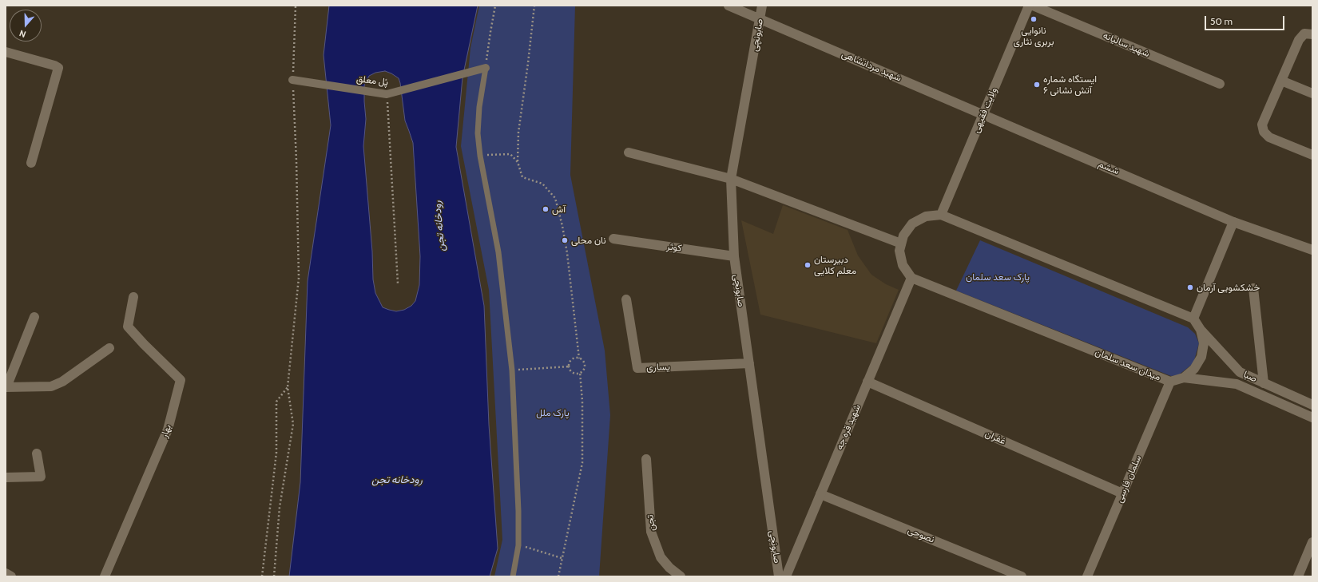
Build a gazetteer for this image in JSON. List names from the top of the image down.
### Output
{
  "streets": {
    "street": [
      "صابونچی",
      "شهید سالیانه",
      "شهید مردانشاهی",
      "پل معلق",
      "ولایت فقیهی",
      "ششم",
      "کوثر",
      "میدان سعد سلمان",
      "یساری",
      "صبا",
      "شهید قره جه",
      "بهار",
      "غفران",
      "سلمان فارسی",
      "تجن",
      "نصوحی"
    ]
  },
  "crossings": [
    ["صابونچی", "شهید مردانشاهی"],
    ["صابونچی", "کوثر"],
    ["صابونچی", "یساری"],
    ["شهید مردانشاهی", "ولایت فقیهی"],
    ["شهید مردانشاهی", "ششم"],
    ["ولایت فقیهی", "ششم"],
    ["میدان سعد سلمان", "صبا"],
    ["میدان سعد سلمان", "شهید قره جه"],
    ["میدان سعد سلمان", "سلمان فارسی"],
    ["شهید قره جه", "غفران"],
    ["شهید قره جه", "نصوحی"],
    ["غفران", "سلمان فارسی"]
  ],
  "water": ["رودخانه تجن"],
  "parks": ["پارک سعد سلمان", "پارک ملل"],
  "places": [
    "نانوایی بربری نثاری",
    "ایستگاه شماره ۶ آتش نشانی",
    "آش",
    "نان محلی",
    "دبیرستان معلم کلایی",
    "خشکشویی آرمان"
  ],
  "scale_bar": "50 m",
  "north": "bottom"
}
